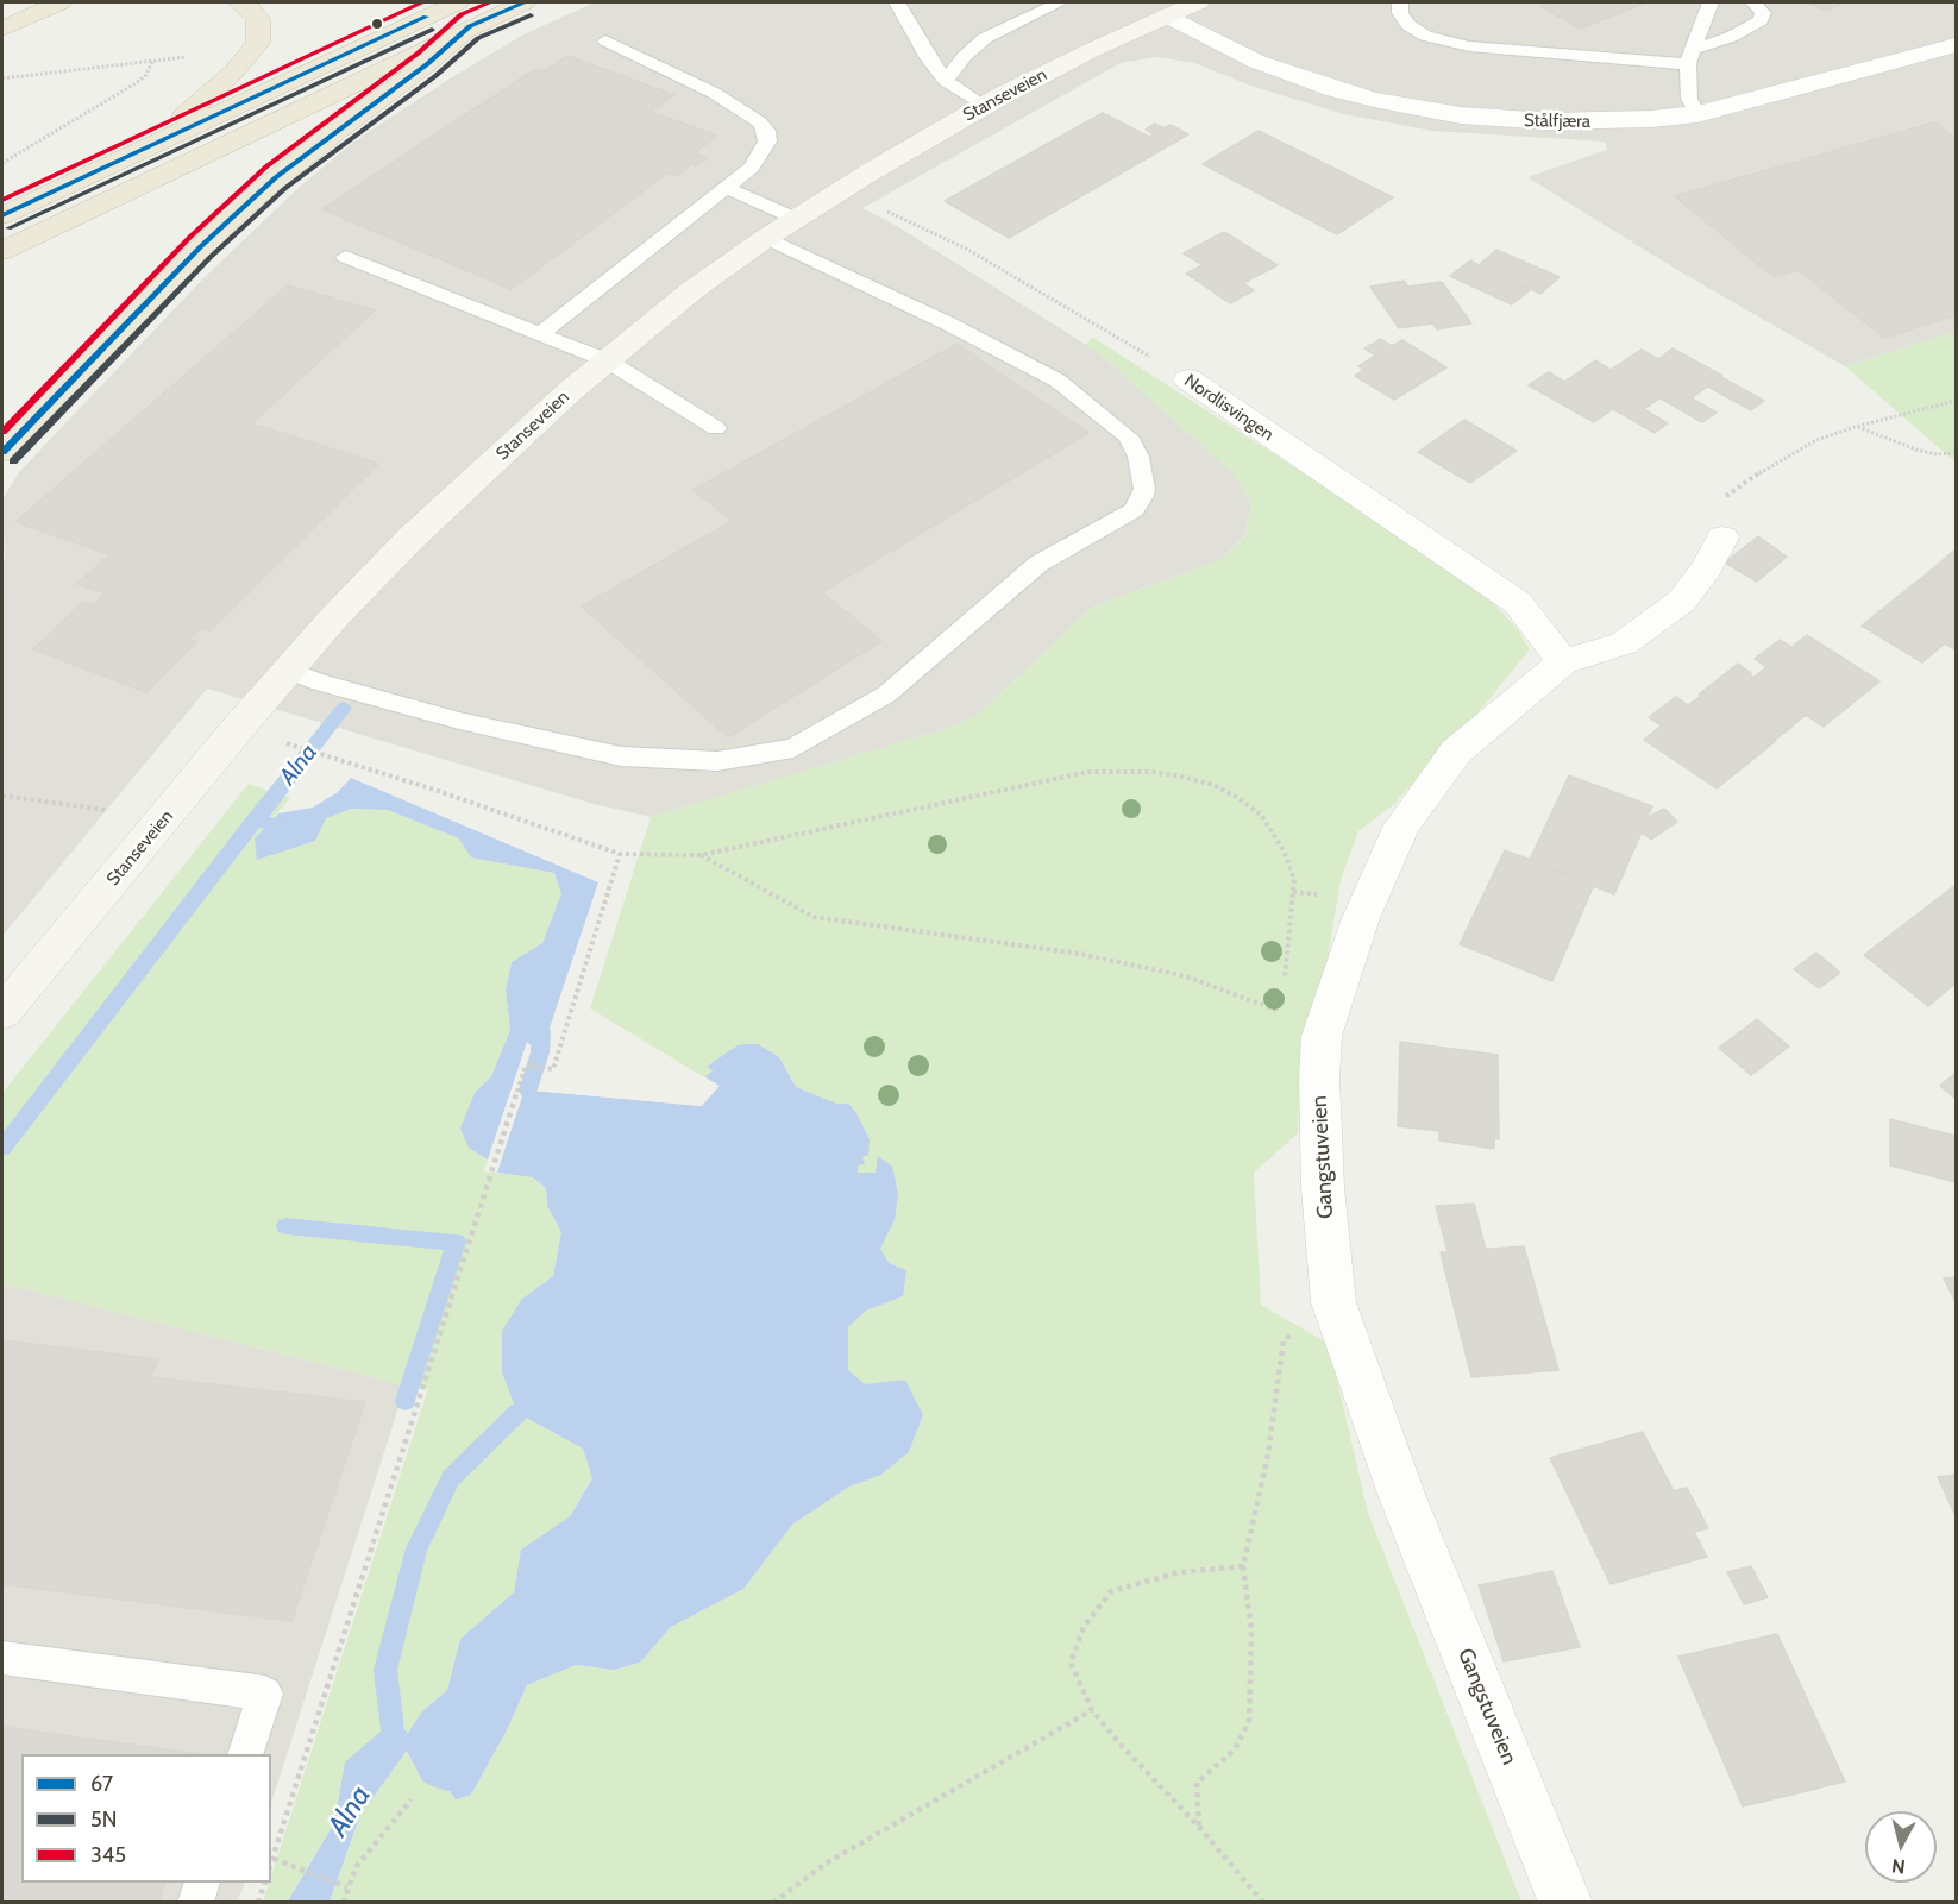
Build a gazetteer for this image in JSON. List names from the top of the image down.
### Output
{
  "streets": {
    "street": [
      "Stanseveien",
      "Stålfjæra",
      "Nordlisvingen",
      "Gangstuveien"
    ]
  },
  "crossings": [
    ["Stanseveien", "Stålfjæra"],
    ["Nordlisvingen", "Gangstuveien"]
  ],
  "water": ["Alna"],
  "lines": ["transit line 67", "transit line 345", "transit line 5N"],
  "legend": ["67", "5N", "345"],
  "north": "bottom"
}
